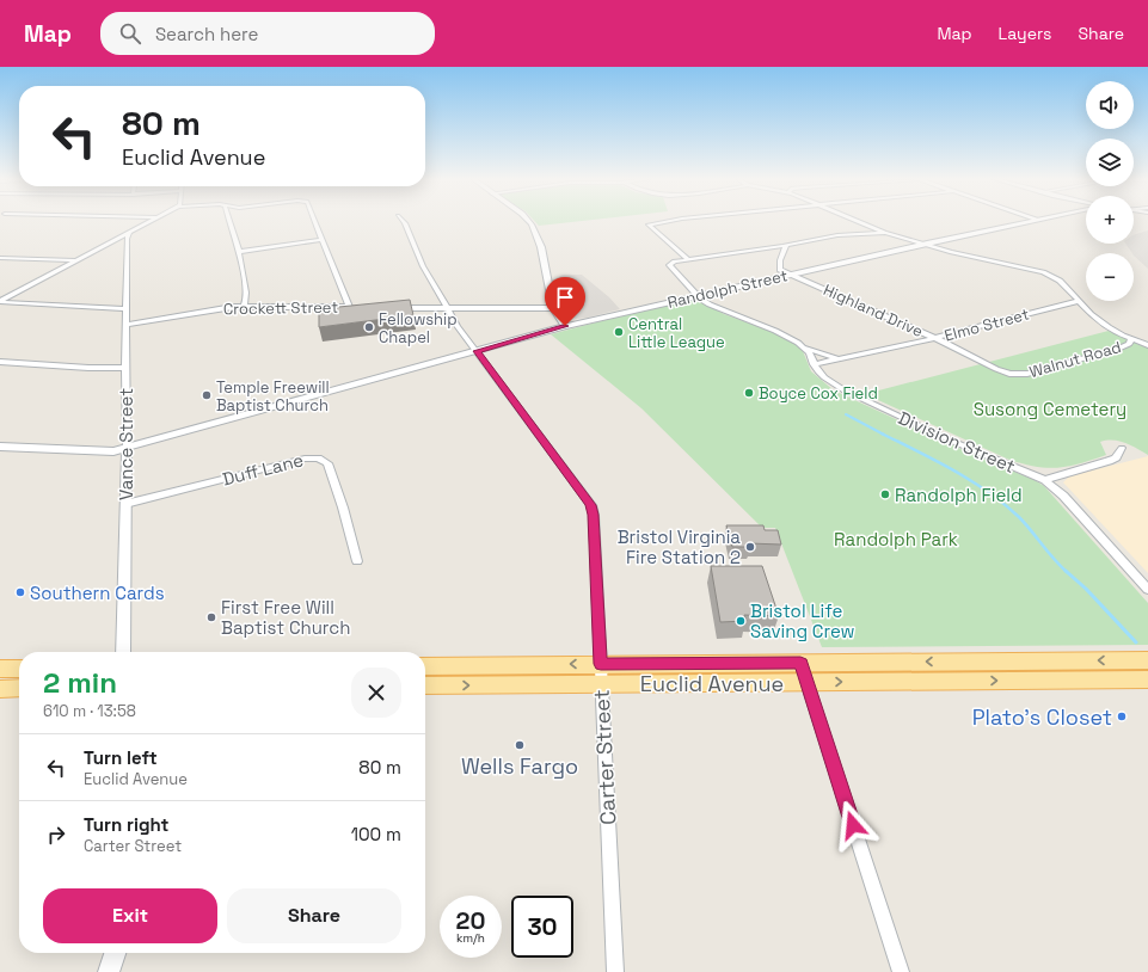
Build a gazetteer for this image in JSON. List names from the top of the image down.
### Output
{
  "streets": {
    "main road": ["Euclid Avenue"],
    "street": [
      "Randolph Street",
      "Crockett Street",
      "Highland Drive",
      "Elmo Street",
      "Walnut Road",
      "Division Street",
      "Vance Street",
      "Duff Lane",
      "Carter Street"
    ]
  },
  "crossings": [
    ["Randolph Street", "Highland Drive"],
    ["Randolph Street", "Division Street"],
    ["Randolph Street", "Vance Street"],
    ["Randolph Street", "Carter Street"],
    ["Crockett Street", "Vance Street"],
    ["Highland Drive", "Elmo Street"],
    ["Highland Drive", "Walnut Road"],
    ["Elmo Street", "Division Street"],
    ["Vance Street", "Duff Lane"],
    ["Euclid Avenue", "Carter Street"]
  ],
  "parks": ["Susong Cemetery", "Randolph Park"],
  "places": [
    "Fellowship Chapel",
    "Central Little League",
    "Boyce Cox Field",
    "Temple Freewill Baptist Church",
    "Randolph Field",
    "Bristol Virginia Fire Station 2",
    "Southern Cards",
    "First Free Will Baptist Church",
    "Bristol Life Saving Crew",
    "Plato's Closet",
    "Wells Fargo"
  ],
  "page": {
    "header": "Map",
    "search": "Search here",
    "nav": ["Map", "Layers", "Share"],
    "map_buttons": ["+", "−"],
    "turn": ["80 m", "Euclid Avenue"],
    "heading": ["2 min", "610 m · 13:58"],
    "list": [
      {
        "name": "Turn left",
        "note": "Euclid Avenue",
        "value": "80 m"
      },
      {
        "name": "Turn right",
        "note": "Carter Street",
        "value": "100 m"
      }
    ],
    "buttons": ["Exit", "Share"],
    "speed": "20 km/h",
    "limit": "30"
  }
}
